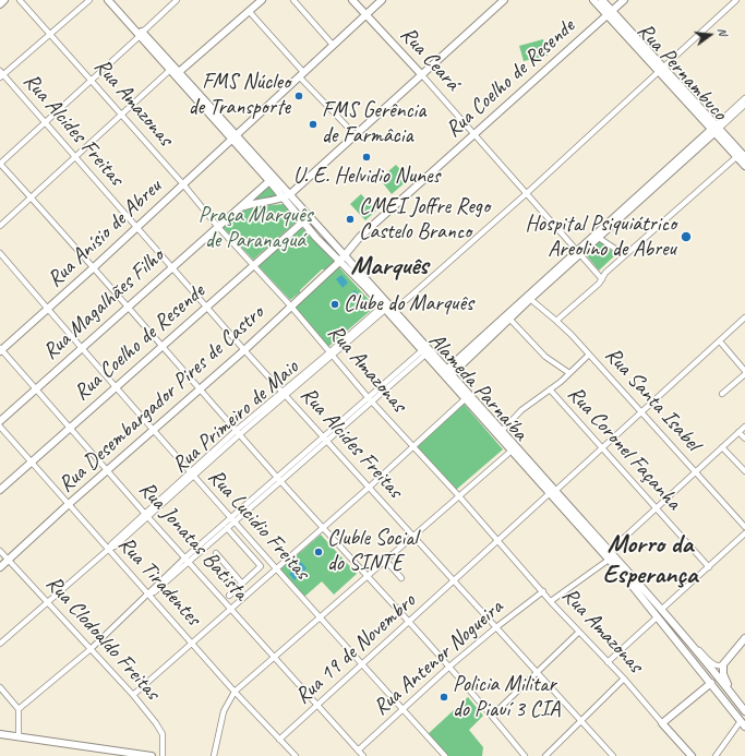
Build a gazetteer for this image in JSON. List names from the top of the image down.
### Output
{
  "streets": {
    "main road": [
      "Rua Ceará",
      "Rua Pernambuco",
      "Rua Coelho de Resende",
      "Rua Amazonas",
      "Rua Anísio de Abreu",
      "Rua Magalhães Filho",
      "Alameda Parnaíba",
      "Rua Desembargador Pires de Castro"
    ],
    "street": [
      "Rua Alcides Freitas",
      "Rua Santa Isabel",
      "Rua Primeiro de Maio",
      "Rua Coronel Façanha",
      "Rua Lucidio Freitas",
      "Rua Jonatas Batista",
      "Rua Tiradentes",
      "Rua Clodoaldo Freitas",
      "Rua 19 de Novembro",
      "Rua Antenor Nogueira"
    ]
  },
  "crossings": [
    ["Rua Ceará", "Rua Coelho de Resende"],
    ["Rua Ceará", "Rua Anísio de Abreu"],
    ["Rua Pernambuco", "Rua Coelho de Resende"],
    ["Rua Coelho de Resende", "Rua Amazonas"],
    ["Rua Coelho de Resende", "Rua Alcides Freitas"],
    ["Rua Coelho de Resende", "Alameda Parnaíba"],
    ["Rua Coelho de Resende", "Rua Desembargador Pires de Castro"],
    ["Rua Coelho de Resende", "Rua Lucidio Freitas"],
    ["Rua Coelho de Resende", "Rua Jonatas Batista"],
    ["Rua Coelho de Resende", "Rua Tiradentes"],
    ["Rua Amazonas", "Rua Anísio de Abreu"],
    ["Rua Amazonas", "Rua Magalhães Filho"],
    ["Rua Amazonas", "Rua Desembargador Pires de Castro"],
    ["Rua Amazonas", "Rua Primeiro de Maio"],
    ["Rua Amazonas", "Rua 19 de Novembro"],
    ["Rua Amazonas", "Rua Antenor Nogueira"],
    ["Rua Alcides Freitas", "Rua Anísio de Abreu"],
    ["Rua Alcides Freitas", "Rua Magalhães Filho"],
    ["Rua Alcides Freitas", "Rua Desembargador Pires de Castro"],
    ["Rua Alcides Freitas", "Rua Primeiro de Maio"],
    ["Rua Alcides Freitas", "Rua 19 de Novembro"],
    ["Rua Alcides Freitas", "Rua Antenor Nogueira"],
    ["Rua Anísio de Abreu", "Alameda Parnaíba"],
    ["Rua Anísio de Abreu", "Rua Lucidio Freitas"],
    ["Rua Anísio de Abreu", "Rua Jonatas Batista"],
    ["Rua Magalhães Filho", "Alameda Parnaíba"],
    ["Rua Magalhães Filho", "Rua Lucidio Freitas"],
    ["Rua Magalhães Filho", "Rua Jonatas Batista"],
    ["Alameda Parnaíba", "Rua Desembargador Pires de Castro"],
    ["Alameda Parnaíba", "Rua Primeiro de Maio"],
    ["Alameda Parnaíba", "Rua 19 de Novembro"],
    ["Rua Desembargador Pires de Castro", "Rua Lucidio Freitas"],
    ["Rua Desembargador Pires de Castro", "Rua Jonatas Batista"],
    ["Rua Desembargador Pires de Castro", "Rua Tiradentes"],
    ["Rua Desembargador Pires de Castro", "Rua Clodoaldo Freitas"],
    ["Rua Santa Isabel", "Rua 19 de Novembro"],
    ["Rua Primeiro de Maio", "Rua Lucidio Freitas"],
    ["Rua Primeiro de Maio", "Rua Jonatas Batista"],
    ["Rua Primeiro de Maio", "Rua Tiradentes"],
    ["Rua Primeiro de Maio", "Rua Clodoaldo Freitas"],
    ["Rua Coronel Façanha", "Rua 19 de Novembro"],
    ["Rua Lucidio Freitas", "Rua 19 de Novembro"],
    ["Rua Lucidio Freitas", "Rua Antenor Nogueira"],
    ["Rua Jonatas Batista", "Rua 19 de Novembro"],
    ["Rua Jonatas Batista", "Rua Antenor Nogueira"],
    ["Rua Tiradentes", "Rua 19 de Novembro"]
  ],
  "districts": ["Marquês", "Morro da Esperança"],
  "parks": ["Praça Marquês de Paranaguá"],
  "places": [
    "FMS Núcleo de Transporte",
    "FMS Gerência de Farmâcia",
    "U. E. Helvidio Nunes",
    "CMEI Joffre Rego Castelo Branco",
    "Hospital Psiquiátrico Areolino de Abreu",
    "Clube do Marquês",
    "Cluble Social do SINTE",
    "Policia Militar do Piauí 3 CIA"
  ],
  "north": "right"
}
